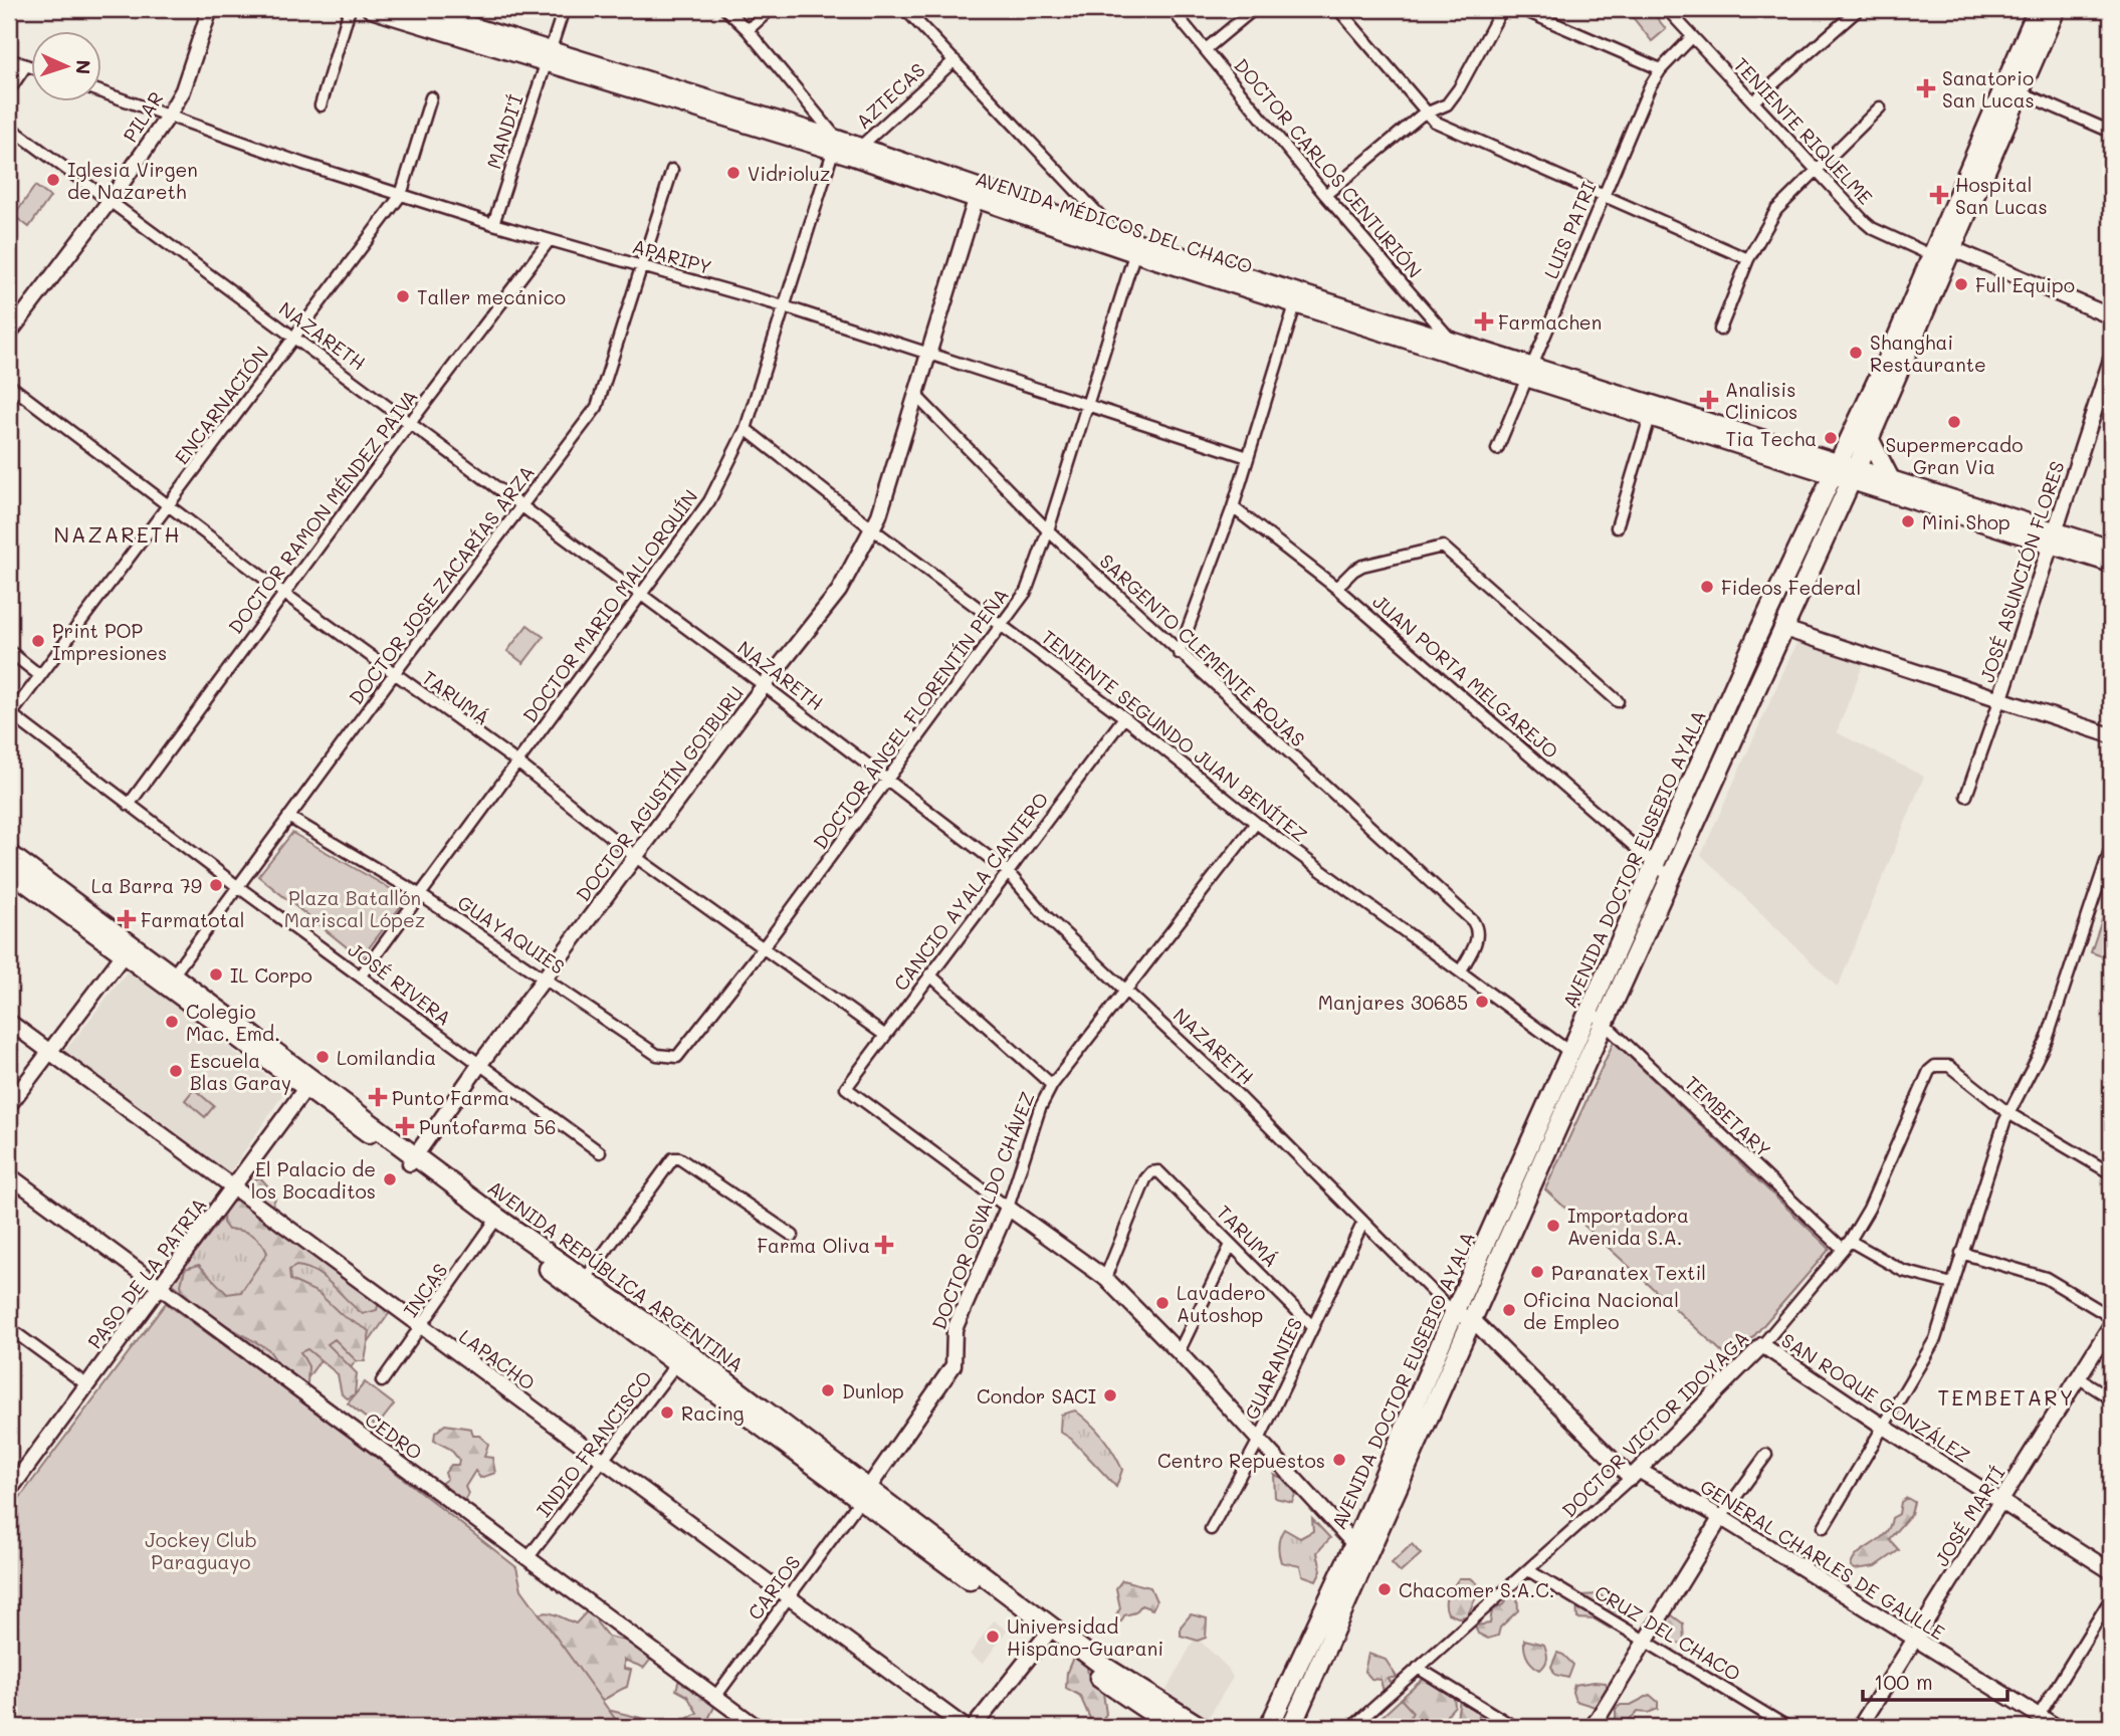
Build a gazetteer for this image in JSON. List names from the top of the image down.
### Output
{
  "streets": {
    "highway": ["AVENIDA DOCTOR EUSEBIO AYALA", "AVENIDA REPÚBLICA ARGENTINA"],
    "main road": ["AVENIDA MÉDICOS DEL CHACO"],
    "street": [
      "AZTECAS",
      "PILAR",
      "TENIENTE RIQUELME",
      "MANDI'Í",
      "DOCTOR CARLOS CENTURIÓN",
      "LUIS PATRI",
      "APARIPY",
      "NAZARETH",
      "ENCARNACIÓN",
      "DOCTOR RAMON MÉNDEZ PAIVA",
      "JOSÉ ASUNCIÓN FLORES",
      "DOCTOR JOSE ZACARÍAS ARZA",
      "DOCTOR MARIO MALLORQUÍN",
      "SARGENTO CLEMENTE ROJAS",
      "JUAN PORTA MELGAREJO",
      "TARUMÁ",
      "DOCTOR ÁNGEL FLORENTÍN PEÑA",
      "TENIENTE SEGUNDO JUAN BENÍTEZ",
      "DOCTOR AGUSTÍN GOIBURU",
      "CANCIO AYALA CANTERO",
      "GUAYAQUIES",
      "JOSÉ RIVERA",
      "TEMBETARY",
      "DOCTOR OSVALDO CHÁVEZ",
      "PASO DE LA PATRIA",
      "INCAS",
      "LAPACHO",
      "GUARANIES",
      "SAN ROQUE GONZÁLEZ",
      "DOCTOR VICTOR IDOYAGA",
      "CEDRO",
      "INDIO FRANCISCO",
      "JOSÉ MARTÍ",
      "GENERAL CHARLES DE GAULLE",
      "CARIOS",
      "CRUZ DEL CHACO"
    ]
  },
  "crossings": [
    ["AZTECAS", "AVENIDA MÉDICOS DEL CHACO"],
    ["PILAR", "APARIPY"],
    ["PILAR", "NAZARETH"],
    ["TENIENTE RIQUELME", "LUIS PATRI"],
    ["TENIENTE RIQUELME", "AVENIDA DOCTOR EUSEBIO AYALA"],
    ["MANDI'Í", "AVENIDA MÉDICOS DEL CHACO"],
    ["MANDI'Í", "APARIPY"],
    ["DOCTOR CARLOS CENTURIÓN", "AVENIDA MÉDICOS DEL CHACO"],
    ["AVENIDA MÉDICOS DEL CHACO", "LUIS PATRI"],
    ["AVENIDA MÉDICOS DEL CHACO", "DOCTOR MARIO MALLORQUÍN"],
    ["AVENIDA MÉDICOS DEL CHACO", "DOCTOR ÁNGEL FLORENTÍN PEÑA"],
    ["AVENIDA MÉDICOS DEL CHACO", "DOCTOR AGUSTÍN GOIBURU"],
    ["AVENIDA MÉDICOS DEL CHACO", "AVENIDA DOCTOR EUSEBIO AYALA"],
    ["APARIPY", "ENCARNACIÓN"],
    ["APARIPY", "DOCTOR RAMON MÉNDEZ PAIVA"],
    ["APARIPY", "DOCTOR JOSE ZACARÍAS ARZA"],
    ["APARIPY", "DOCTOR MARIO MALLORQUÍN"],
    ["APARIPY", "DOCTOR ÁNGEL FLORENTÍN PEÑA"],
    ["APARIPY", "DOCTOR AGUSTÍN GOIBURU"],
    ["NAZARETH", "ENCARNACIÓN"],
    ["NAZARETH", "DOCTOR RAMON MÉNDEZ PAIVA"],
    ["NAZARETH", "DOCTOR JOSE ZACARÍAS ARZA"],
    ["NAZARETH", "DOCTOR MARIO MALLORQUÍN"],
    ["NAZARETH", "DOCTOR ÁNGEL FLORENTÍN PEÑA"],
    ["NAZARETH", "DOCTOR AGUSTÍN GOIBURU"],
    ["NAZARETH", "AVENIDA DOCTOR EUSEBIO AYALA"],
    ["NAZARETH", "CANCIO AYALA CANTERO"],
    ["NAZARETH", "DOCTOR OSVALDO CHÁVEZ"],
    ["NAZARETH", "GUARANIES"],
    ["NAZARETH", "GENERAL CHARLES DE GAULLE"],
    ["ENCARNACIÓN", "TARUMÁ"],
    ["ENCARNACIÓN", "JOSÉ RIVERA"],
    ["DOCTOR RAMON MÉNDEZ PAIVA", "TARUMÁ"],
    ["DOCTOR RAMON MÉNDEZ PAIVA", "JOSÉ RIVERA"],
    ["DOCTOR JOSE ZACARÍAS ARZA", "TARUMÁ"],
    ["DOCTOR JOSE ZACARÍAS ARZA", "GUAYAQUIES"],
    ["DOCTOR JOSE ZACARÍAS ARZA", "JOSÉ RIVERA"],
    ["DOCTOR JOSE ZACARÍAS ARZA", "AVENIDA REPÚBLICA ARGENTINA"],
    ["DOCTOR MARIO MALLORQUÍN", "TARUMÁ"],
    ["DOCTOR MARIO MALLORQUÍN", "TENIENTE SEGUNDO JUAN BENÍTEZ"],
    ["DOCTOR MARIO MALLORQUÍN", "GUAYAQUIES"],
    ["DOCTOR MARIO MALLORQUÍN", "JOSÉ RIVERA"],
    ["SARGENTO CLEMENTE ROJAS", "DOCTOR ÁNGEL FLORENTÍN PEÑA"],
    ["SARGENTO CLEMENTE ROJAS", "TENIENTE SEGUNDO JUAN BENÍTEZ"],
    ["SARGENTO CLEMENTE ROJAS", "DOCTOR AGUSTÍN GOIBURU"],
    ["JUAN PORTA MELGAREJO", "AVENIDA DOCTOR EUSEBIO AYALA"],
    ["TARUMÁ", "DOCTOR ÁNGEL FLORENTÍN PEÑA"],
    ["TARUMÁ", "DOCTOR AGUSTÍN GOIBURU"],
    ["TARUMÁ", "CANCIO AYALA CANTERO"],
    ["TARUMÁ", "GUARANIES"],
    ["DOCTOR ÁNGEL FLORENTÍN PEÑA", "TENIENTE SEGUNDO JUAN BENÍTEZ"],
    ["DOCTOR ÁNGEL FLORENTÍN PEÑA", "GUAYAQUIES"],
    ["TENIENTE SEGUNDO JUAN BENÍTEZ", "DOCTOR AGUSTÍN GOIBURU"],
    ["TENIENTE SEGUNDO JUAN BENÍTEZ", "AVENIDA DOCTOR EUSEBIO AYALA"],
    ["TENIENTE SEGUNDO JUAN BENÍTEZ", "CANCIO AYALA CANTERO"],
    ["TENIENTE SEGUNDO JUAN BENÍTEZ", "DOCTOR OSVALDO CHÁVEZ"],
    ["DOCTOR AGUSTÍN GOIBURU", "GUAYAQUIES"],
    ["DOCTOR AGUSTÍN GOIBURU", "JOSÉ RIVERA"],
    ["DOCTOR AGUSTÍN GOIBURU", "AVENIDA REPÚBLICA ARGENTINA"],
    ["AVENIDA DOCTOR EUSEBIO AYALA", "TEMBETARY"],
    ["AVENIDA DOCTOR EUSEBIO AYALA", "GENERAL CHARLES DE GAULLE"],
    ["CANCIO AYALA CANTERO", "DOCTOR OSVALDO CHÁVEZ"],
    ["TEMBETARY", "DOCTOR VICTOR IDOYAGA"],
    ["DOCTOR OSVALDO CHÁVEZ", "AVENIDA REPÚBLICA ARGENTINA"],
    ["DOCTOR OSVALDO CHÁVEZ", "CARIOS"],
    ["PASO DE LA PATRIA", "AVENIDA REPÚBLICA ARGENTINA"],
    ["PASO DE LA PATRIA", "LAPACHO"],
    ["PASO DE LA PATRIA", "CEDRO"],
    ["AVENIDA REPÚBLICA ARGENTINA", "INCAS"],
    ["AVENIDA REPÚBLICA ARGENTINA", "INDIO FRANCISCO"],
    ["AVENIDA REPÚBLICA ARGENTINA", "CARIOS"],
    ["INCAS", "LAPACHO"],
    ["LAPACHO", "INDIO FRANCISCO"],
    ["LAPACHO", "CARIOS"],
    ["SAN ROQUE GONZÁLEZ", "DOCTOR VICTOR IDOYAGA"],
    ["SAN ROQUE GONZÁLEZ", "JOSÉ MARTÍ"],
    ["DOCTOR VICTOR IDOYAGA", "GENERAL CHARLES DE GAULLE"],
    ["DOCTOR VICTOR IDOYAGA", "CRUZ DEL CHACO"],
    ["CEDRO", "INDIO FRANCISCO"],
    ["CEDRO", "CARIOS"],
    ["JOSÉ MARTÍ", "GENERAL CHARLES DE GAULLE"]
  ],
  "districts": ["NAZARETH", "TEMBETARY"],
  "parks": ["Plaza Batallón Mariscal López", "Jockey Club Paraguayo"],
  "places": {
    "health": [
      "Sanatorio San Lucas",
      "Hospital San Lucas",
      "Farmachen",
      "Analisis Clinicos",
      "Farmatotal",
      "Punto Farma",
      "Puntofarma 56",
      "Farma Oliva"
    ],
    "other": [
      "Vidrioluz",
      "Iglesia Virgen de Nazareth",
      "Full Equipo",
      "Taller mecánico",
      "Shanghai Restaurante",
      "Supermercado Gran Via",
      "Tia Techa",
      "Mini Shop",
      "Fideos Federal",
      "Print POP Impresiones",
      "La Barra 79",
      "IL Corpo",
      "Manjares 30685",
      "Colegio Mac. Emd.",
      "Lomilandia",
      "Escuela Blas Garay",
      "El Palacio de los Bocaditos",
      "Importadora Avenida S.A.",
      "Paranatex Textil",
      "Lavadero Autoshop",
      "Oficina Nacional de Empleo",
      "Dunlop",
      "Condor SACI",
      "Racing",
      "Centro Repuestos",
      "Chacomer S.A.C.",
      "Universidad Hispano-Guarani"
    ]
  },
  "scale_bar": "100 m",
  "north": "right"
}
